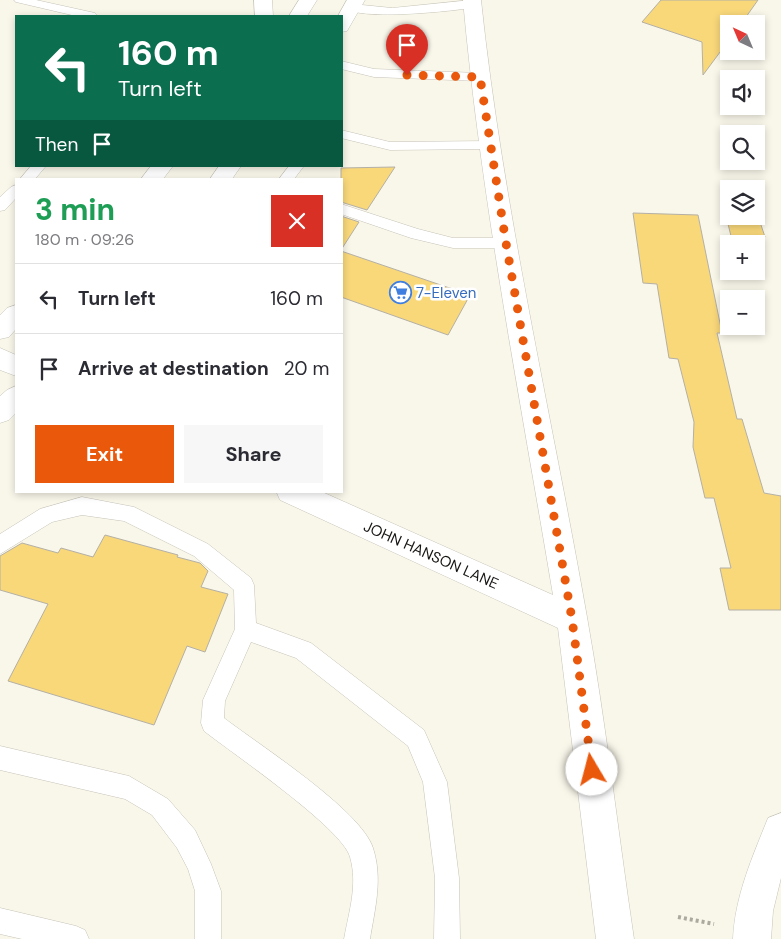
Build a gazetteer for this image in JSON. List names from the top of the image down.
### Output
{
  "streets": {
    "main road": ["JOHN HANSON LANE"]
  },
  "places": {
    "supermarket": ["7-Eleven"]
  },
  "north": "top left",
  "page": {
    "map_buttons": ["+", "−"],
    "turn": ["160 m", "Turn left"],
    "then": "Then",
    "heading": ["3 min", "180 m · 09:26"],
    "list": [
      {
        "name": "Turn left",
        "value": "160 m"
      },
      {
        "name": "Arrive at destination",
        "value": "20 m"
      }
    ],
    "buttons": ["Exit", "Share"]
  }
}
